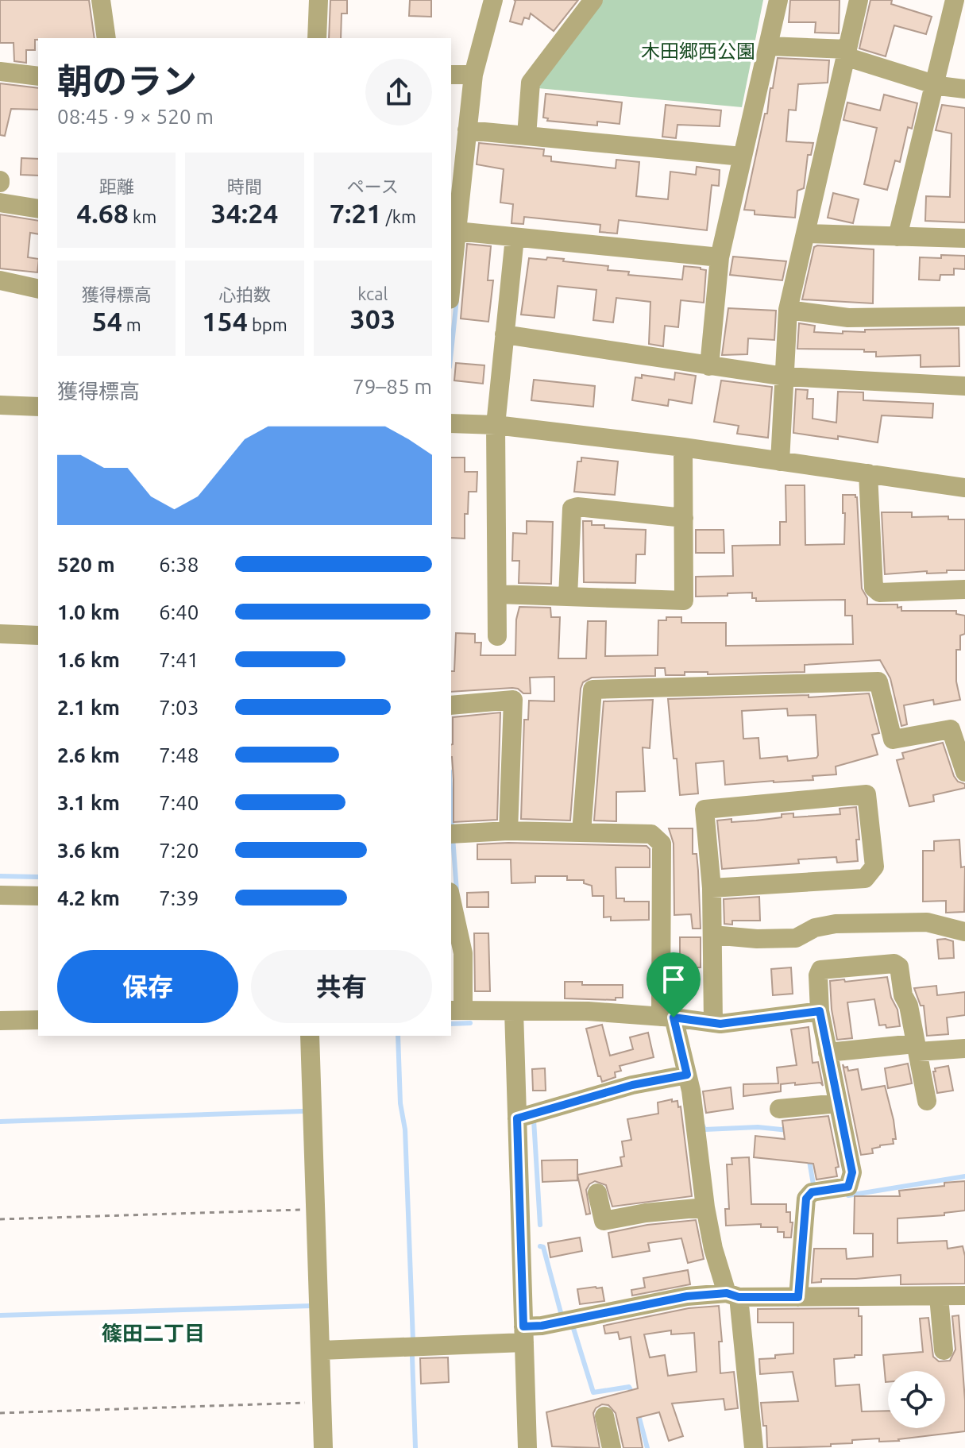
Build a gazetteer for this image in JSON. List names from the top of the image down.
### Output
{
  "districts": ["篠田二丁目"],
  "parks": ["木田郷西公園"],
  "page": {
    "heading": ["朝のラン", "08:45 · 9 × 520 m"],
    "stats": [
      ["距離", "4.68 km"],
      ["時間", "34:24"],
      ["ペース", "7:21 /km"],
      ["獲得標高", "54 m"],
      ["心拍数", "154 bpm"],
      ["kcal", "303"]
    ],
    "chart": ["獲得標高", "79–85 m"],
    "list": [
      {
        "name": "520 m",
        "note": "6:38"
      },
      {
        "name": "1.0 km",
        "note": "6:40"
      },
      {
        "name": "1.6 km",
        "note": "7:41"
      },
      {
        "name": "2.1 km",
        "note": "7:03"
      },
      {
        "name": "2.6 km",
        "note": "7:48"
      },
      {
        "name": "3.1 km",
        "note": "7:40"
      },
      {
        "name": "3.6 km",
        "note": "7:20"
      },
      {
        "name": "4.2 km",
        "note": "7:39"
      }
    ],
    "buttons": ["保存", "共有"]
  }
}
